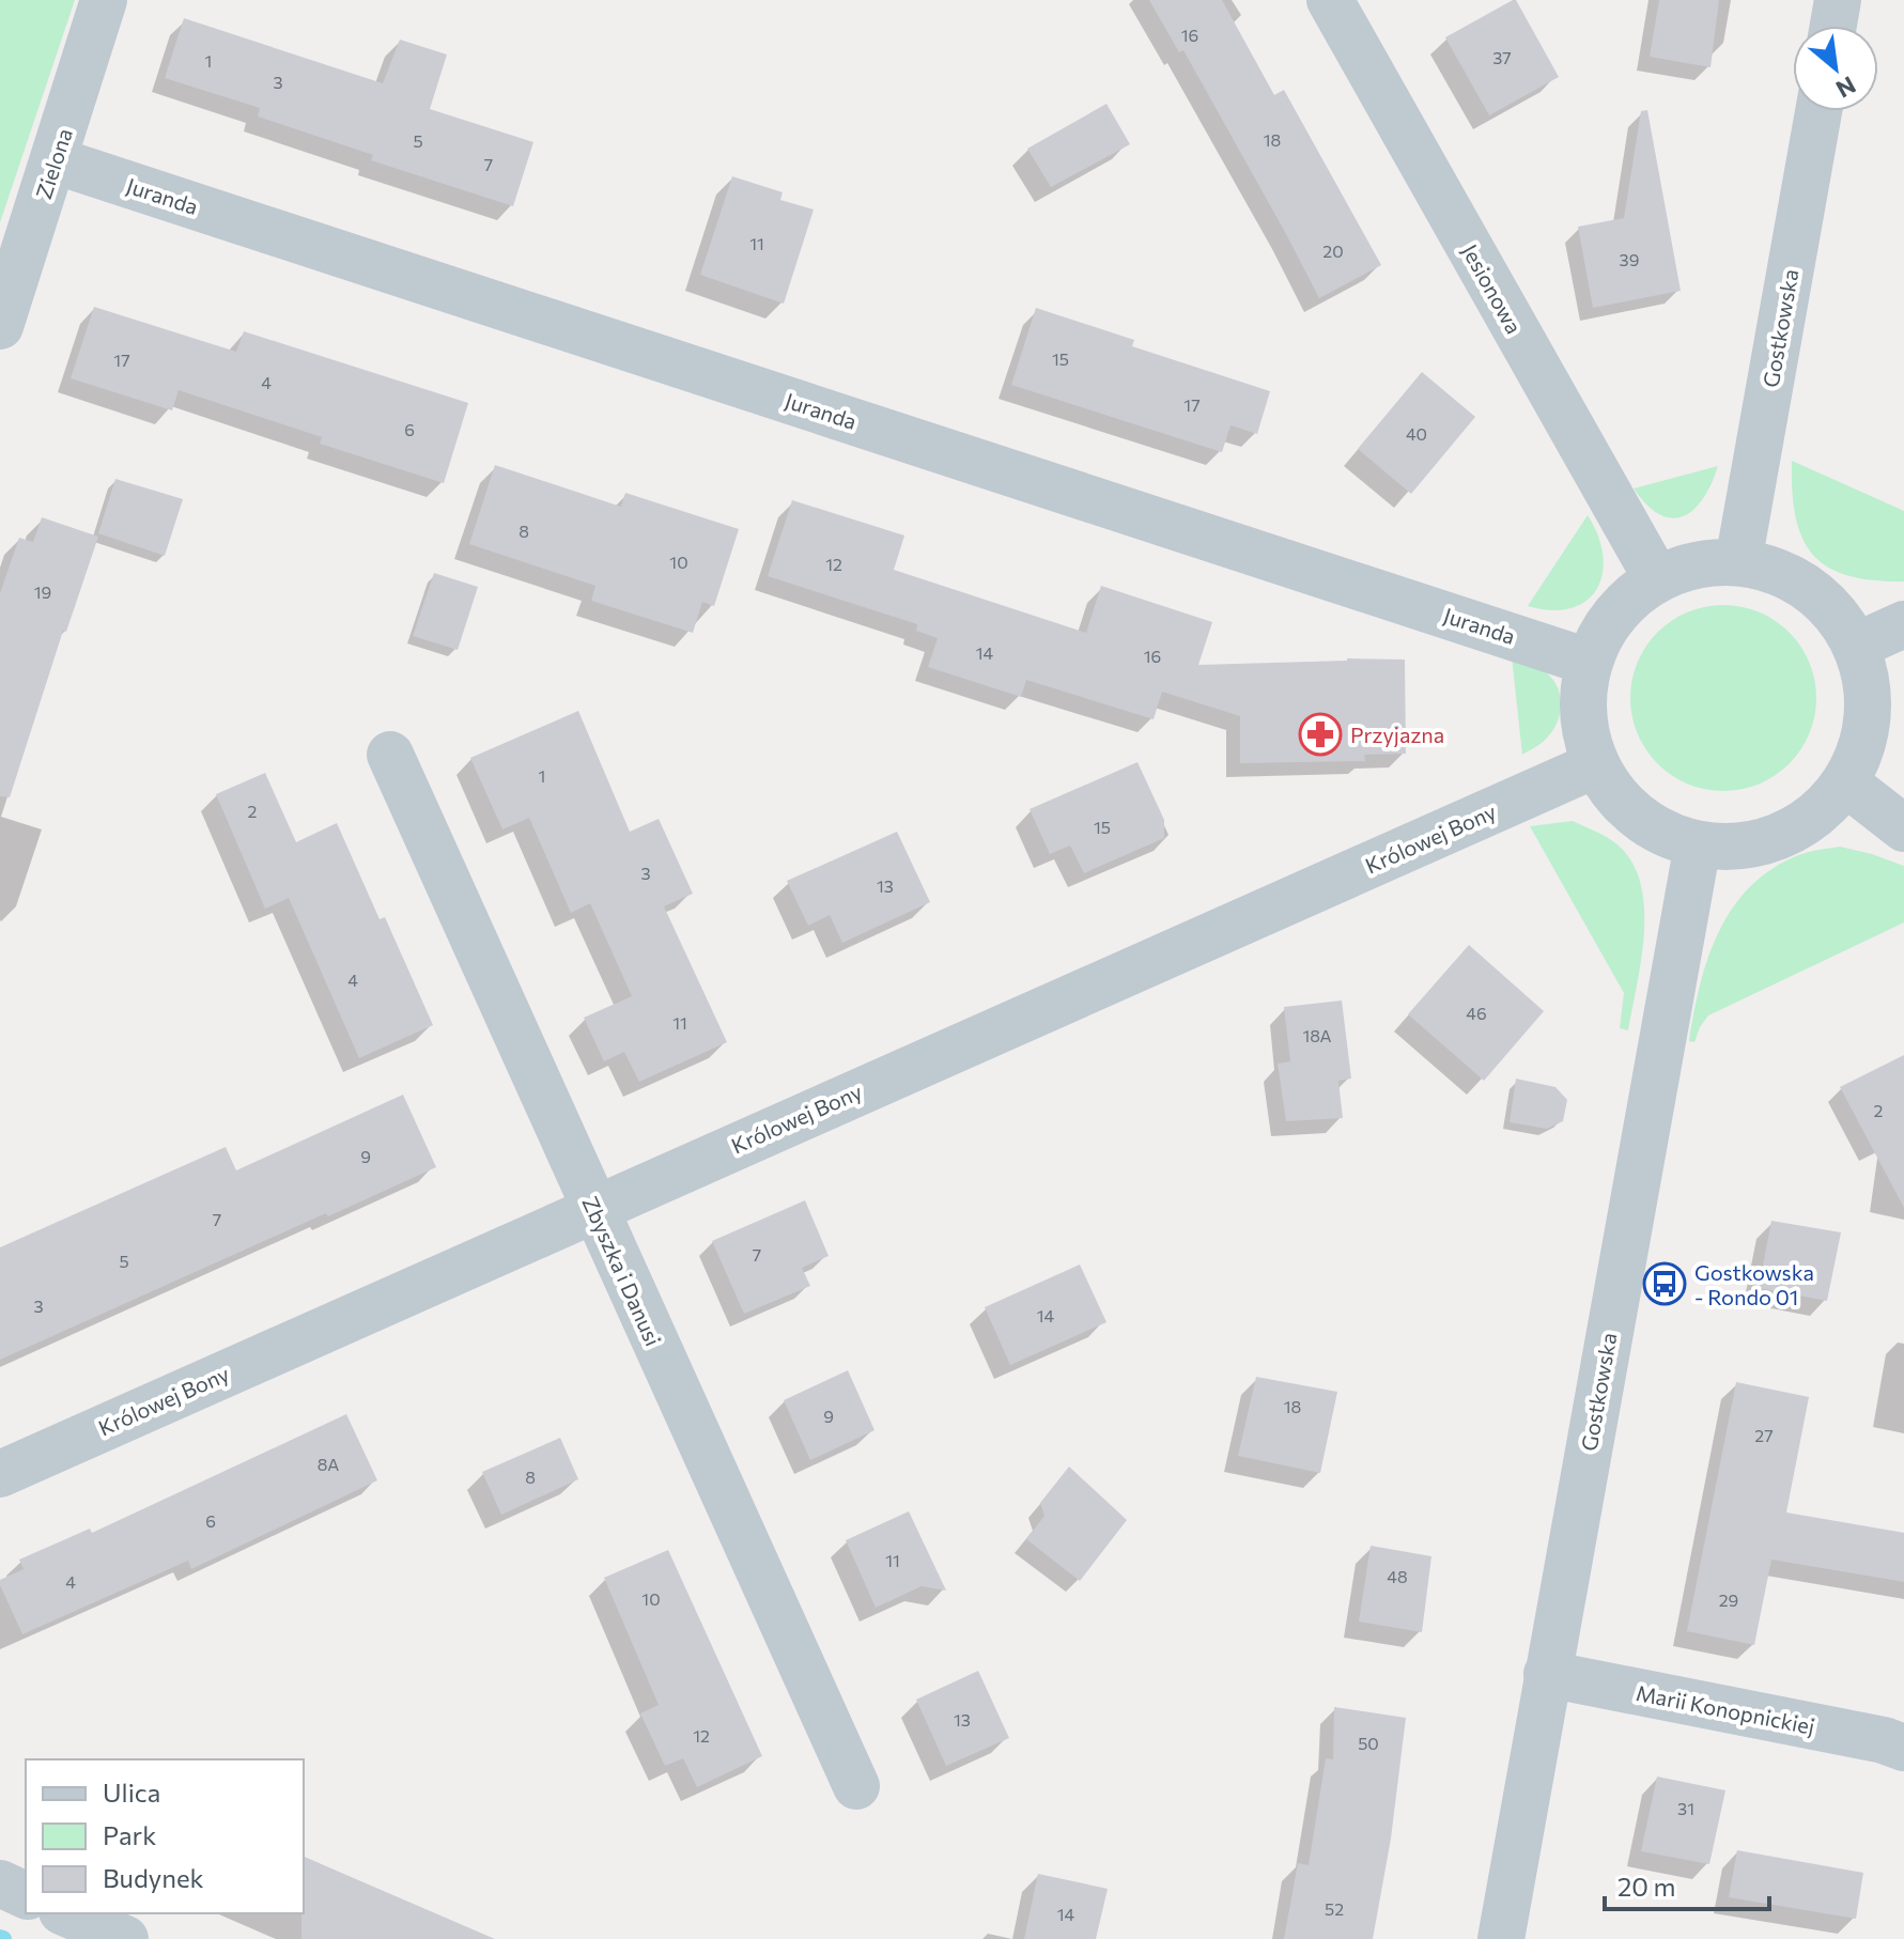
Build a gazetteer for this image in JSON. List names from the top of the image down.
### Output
{
  "streets": {
    "street": [
      "Zielona",
      "Juranda",
      "Jesionowa",
      "Gostkowska",
      "Królowej Bony",
      "Zbyszka i Danusi",
      "Marii Konopnickiej"
    ]
  },
  "crossings": [
    ["Zielona", "Juranda"],
    ["Juranda", "Jesionowa"],
    ["Juranda", "Gostkowska"],
    ["Juranda", "Królowej Bony"],
    ["Jesionowa", "Gostkowska"],
    ["Jesionowa", "Królowej Bony"],
    ["Gostkowska", "Królowej Bony"],
    ["Gostkowska", "Marii Konopnickiej"],
    ["Królowej Bony", "Zbyszka i Danusi"]
  ],
  "places": {
    "pharmacy": ["Przyjazna"],
    "bus stop": ["Gostkowska - Rondo 01"]
  },
  "house_numbers": [
    "16",
    "37",
    "1",
    "3",
    "18",
    "5",
    "7",
    "11",
    "20",
    "39",
    "15",
    "17",
    "4",
    "17",
    "6",
    "40",
    "8",
    "10",
    "12",
    "19",
    "14",
    "16",
    "1",
    "2",
    "15",
    "3",
    "13",
    "4",
    "46",
    "11",
    "18A",
    "2",
    "9",
    "7",
    "7",
    "5",
    "3",
    "14",
    "18",
    "9",
    "27",
    "8A",
    "8",
    "6",
    "11",
    "48",
    "4",
    "10",
    "29",
    "13",
    "12",
    "50",
    "31",
    "52",
    "14"
  ],
  "legend": ["Ulica", "Park", "Budynek"],
  "scale_bar": "20 m",
  "north": "bottom right"
}
